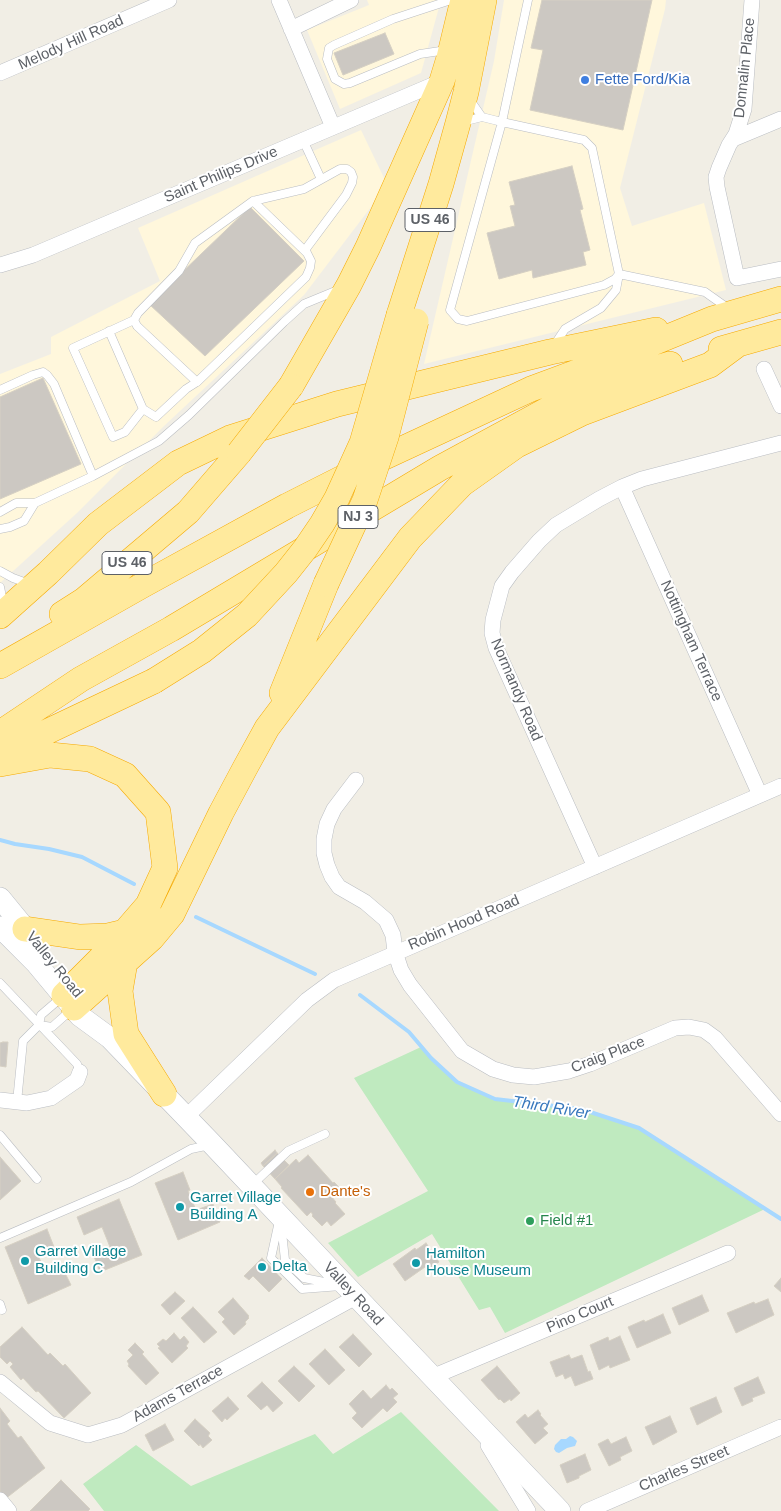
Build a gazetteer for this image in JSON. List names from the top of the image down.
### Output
{
  "streets": {
    "highway": ["US 46", "NJ 3"],
    "main road": ["Valley Road"],
    "street": [
      "Melody Hill Road",
      "Donnalin Place",
      "Saint Philips Drive",
      "Nottingham Terrace",
      "Normandy Road",
      "Robin Hood Road",
      "Craig Place",
      "Pino Court",
      "Adams Terrace",
      "Charles Street"
    ]
  },
  "crossings": [
    ["Saint Philips Drive", "US 46"],
    ["Nottingham Terrace", "Normandy Road"],
    ["Nottingham Terrace", "Robin Hood Road"],
    ["Normandy Road", "Robin Hood Road"],
    ["Robin Hood Road", "Valley Road"],
    ["Robin Hood Road", "Craig Place"],
    ["Valley Road", "Pino Court"],
    ["Valley Road", "Adams Terrace"]
  ],
  "water": ["Third River"],
  "places": [
    "Fette Ford/Kia",
    "Dante's",
    "Garret Village Building A",
    "Field #1",
    "Garret Village Building C",
    "Hamilton House Museum",
    "Delta"
  ]
}
